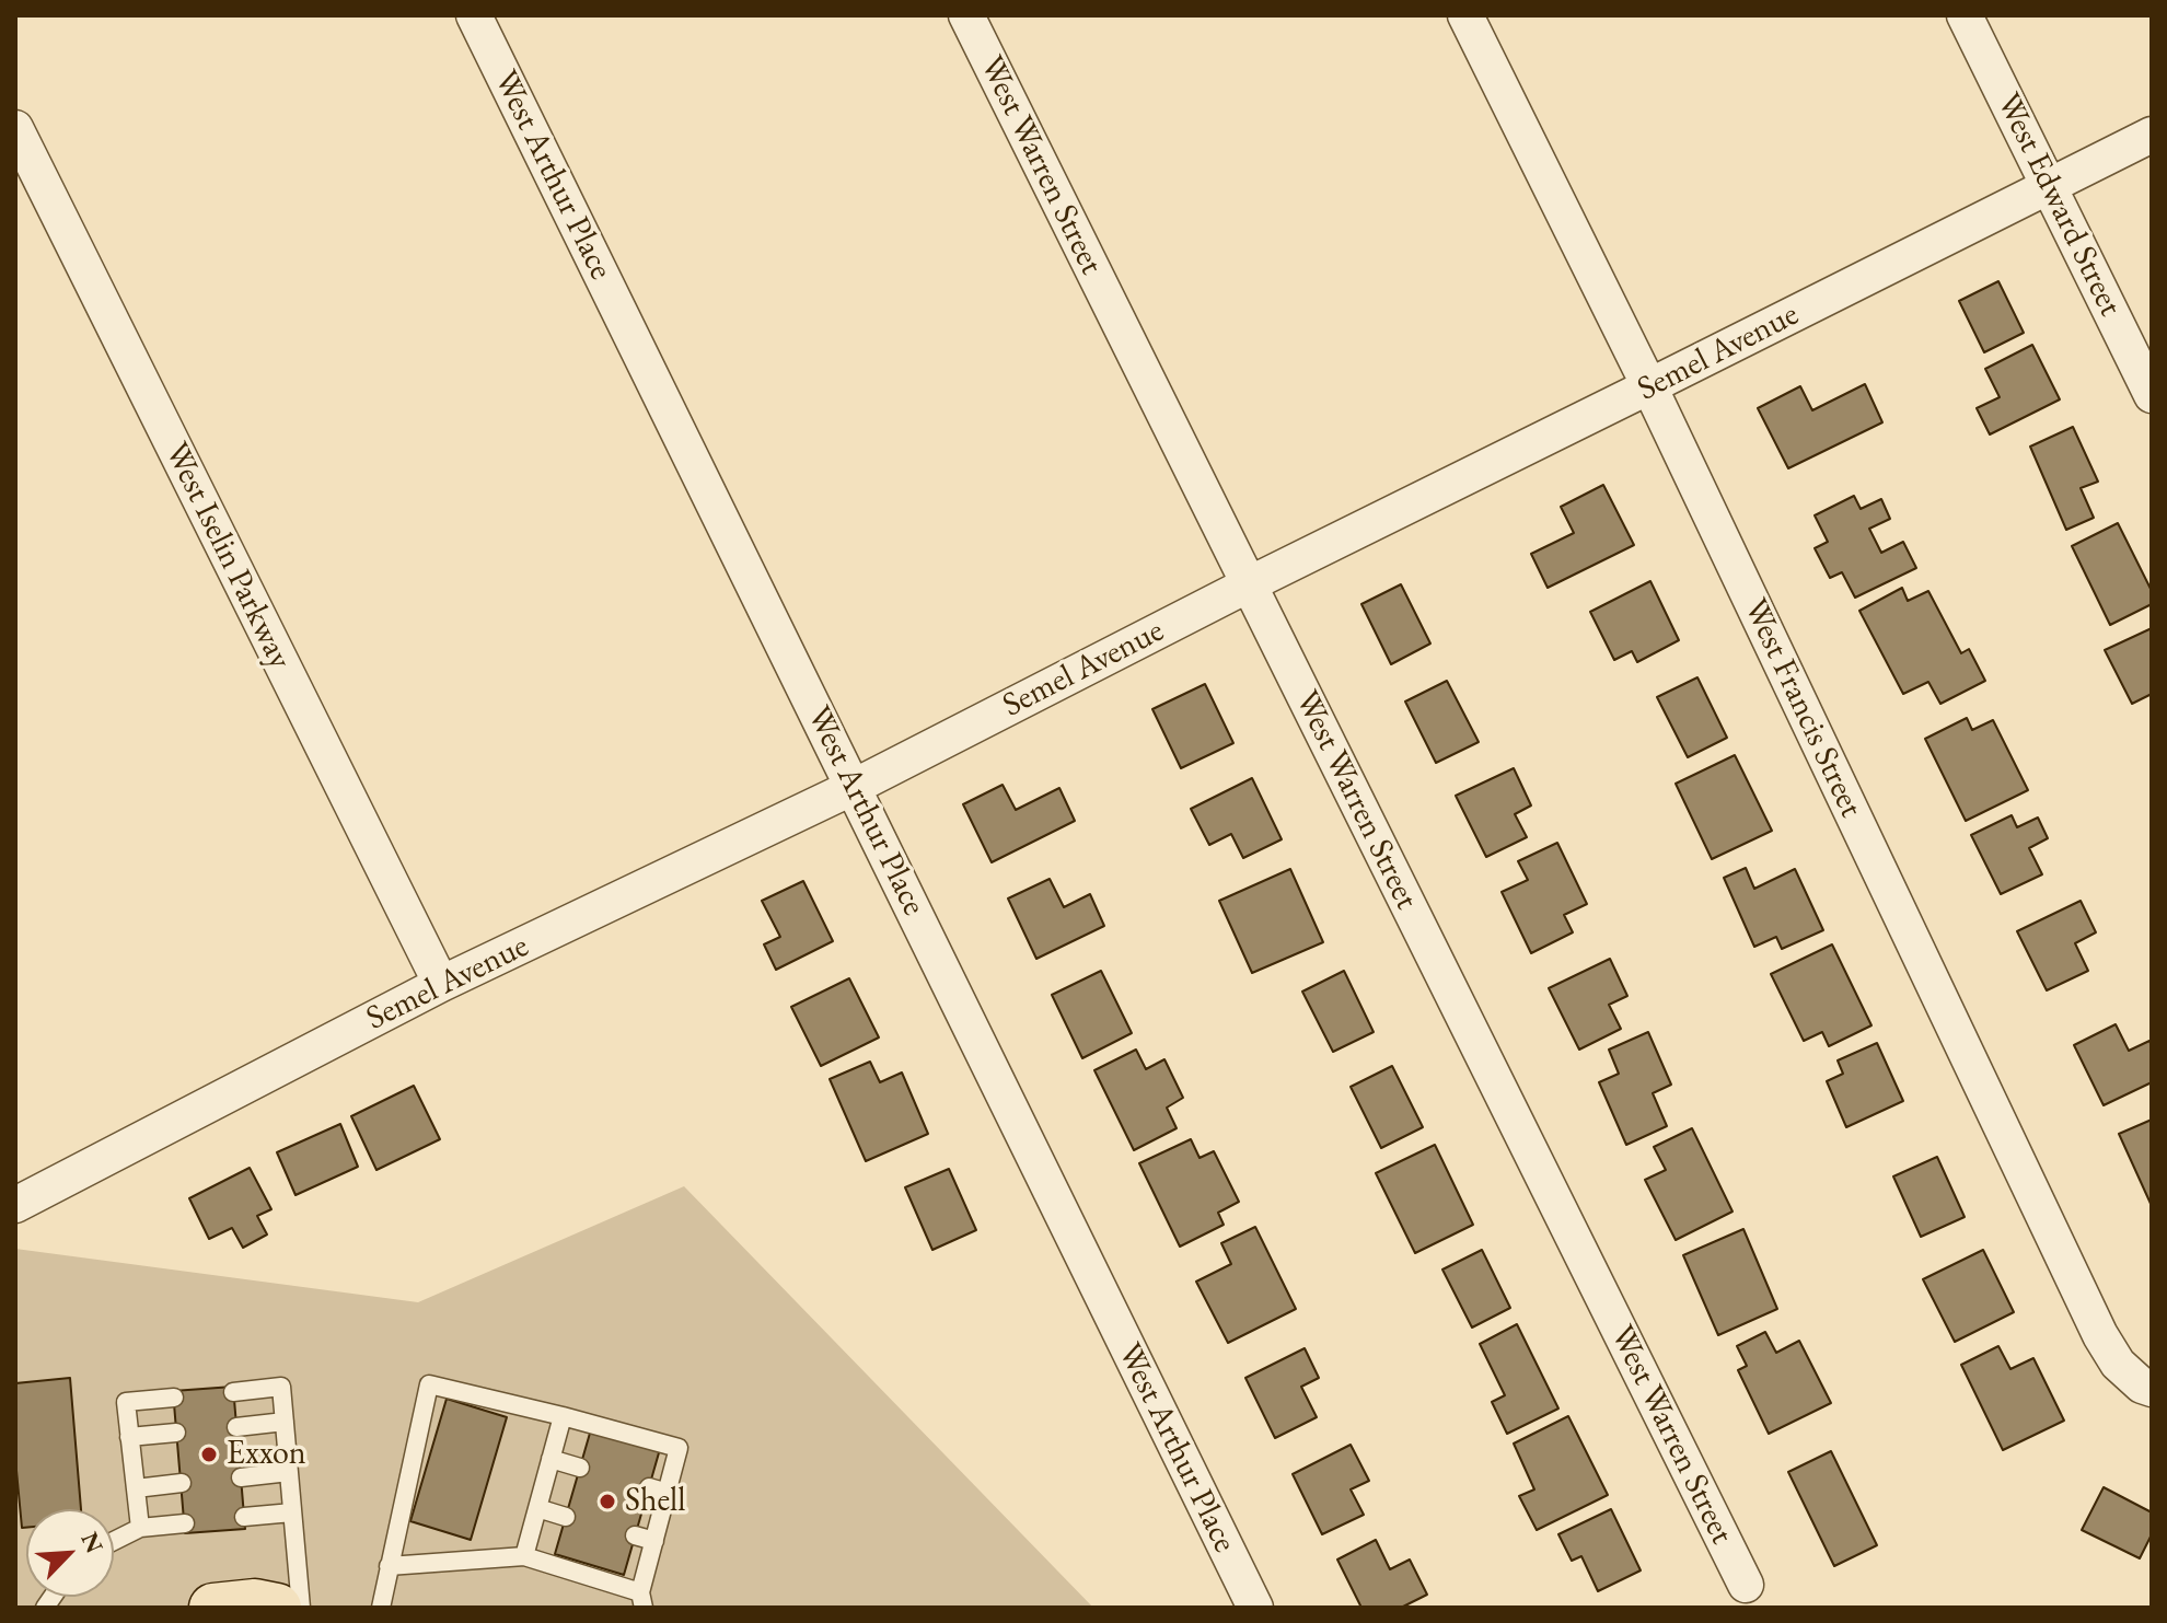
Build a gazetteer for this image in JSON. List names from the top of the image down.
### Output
{
  "streets": {
    "street": [
      "West Warren Street",
      "West Arthur Place",
      "West Edward Street",
      "Semel Avenue",
      "West Iselin Parkway",
      "West Francis Street"
    ]
  },
  "crossings": [
    ["West Warren Street", "Semel Avenue"],
    ["West Arthur Place", "Semel Avenue"],
    ["West Edward Street", "Semel Avenue"],
    ["Semel Avenue", "West Iselin Parkway"],
    ["Semel Avenue", "West Francis Street"]
  ],
  "places": ["Exxon", "Shell"],
  "north": "top right"
}
